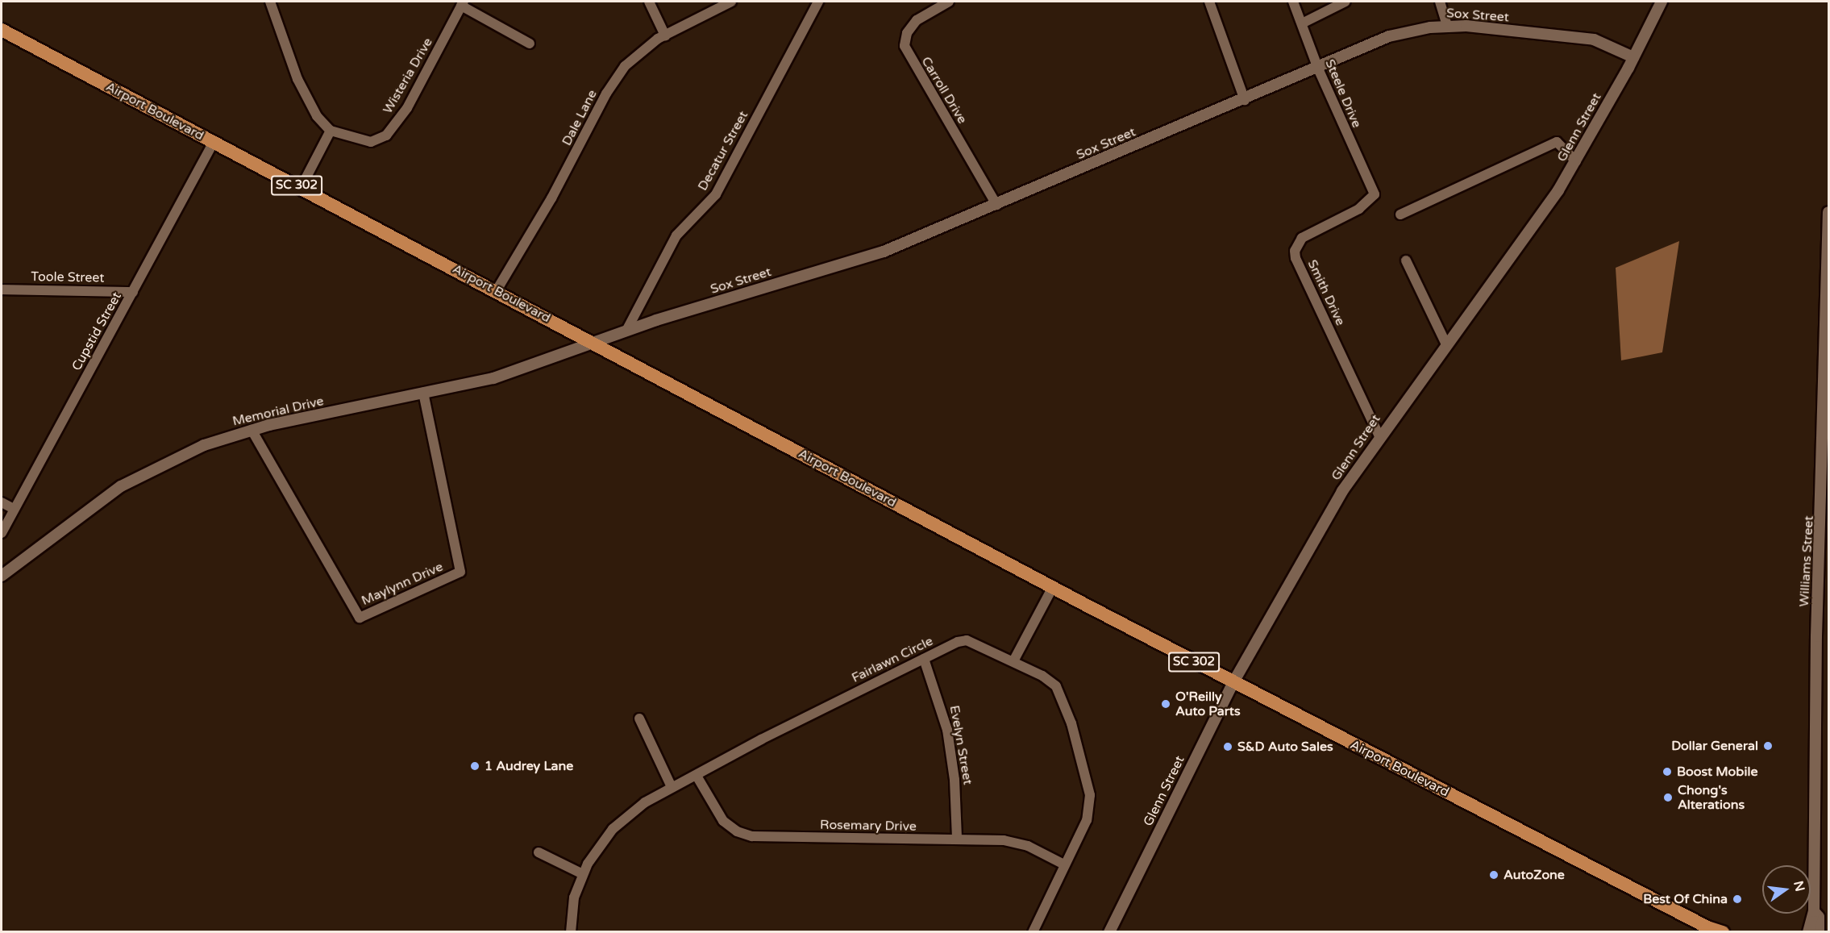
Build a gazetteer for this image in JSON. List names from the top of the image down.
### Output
{
  "streets": {
    "main road": ["Airport Boulevard", "SC 302"],
    "street": [
      "Sox Street",
      "Wisteria Drive",
      "Carroll Drive",
      "Steele Drive",
      "Dale Lane",
      "Glenn Street",
      "Decatur Street",
      "Toole Street",
      "Smith Drive",
      "Cupstid Street",
      "Memorial Drive",
      "Williams Street",
      "Maylynn Drive",
      "Fairlawn Circle",
      "Evelyn Street",
      "Rosemary Drive"
    ]
  },
  "crossings": [
    ["Sox Street", "Carroll Drive"],
    ["Sox Street", "Steele Drive"],
    ["Sox Street", "Airport Boulevard"],
    ["Sox Street", "Glenn Street"],
    ["Sox Street", "Decatur Street"],
    ["Sox Street", "Memorial Drive"],
    ["Steele Drive", "Smith Drive"],
    ["Airport Boulevard", "Dale Lane"],
    ["Airport Boulevard", "Glenn Street"],
    ["Airport Boulevard", "Cupstid Street"],
    ["Airport Boulevard", "Memorial Drive"],
    ["Glenn Street", "Smith Drive"],
    ["Toole Street", "Cupstid Street"],
    ["Memorial Drive", "Maylynn Drive"],
    ["Fairlawn Circle", "Evelyn Street"],
    ["Fairlawn Circle", "Rosemary Drive"],
    ["Evelyn Street", "Rosemary Drive"]
  ],
  "places": [
    "O'Reilly Auto Parts",
    "Dollar General",
    "S&D Auto Sales",
    "1 Audrey Lane",
    "Boost Mobile",
    "Chong's Alterations",
    "AutoZone",
    "Best Of China"
  ],
  "north": "right"
}
